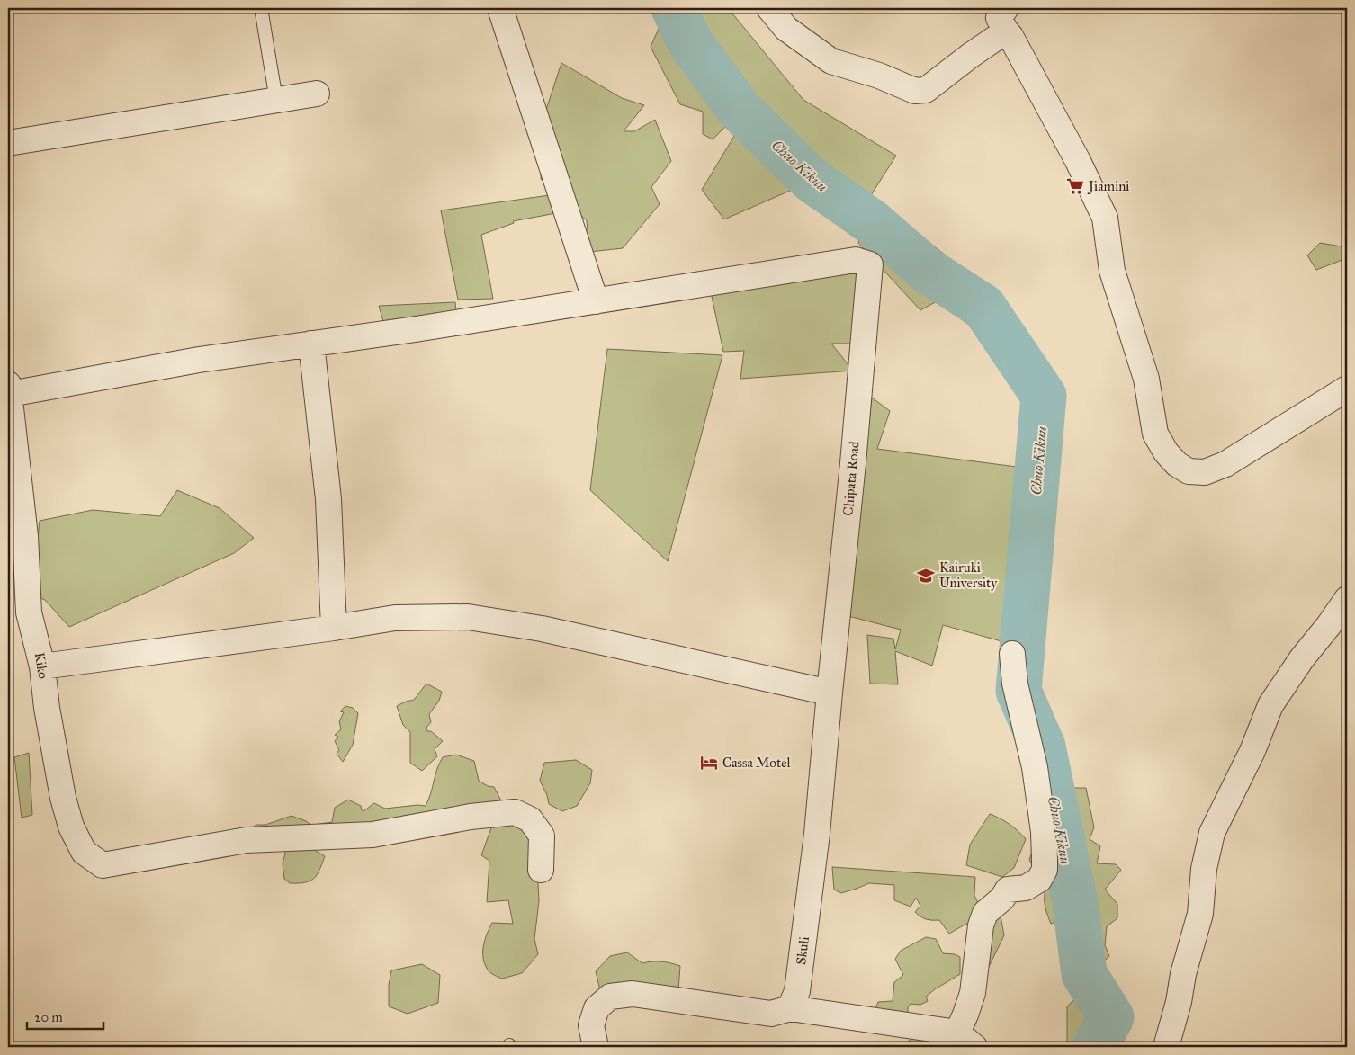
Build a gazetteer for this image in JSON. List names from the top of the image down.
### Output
{
  "streets": {
    "street": ["Chipata Road", "Kiko", "Skuli"]
  },
  "crossings": [
    ["Chipata Road", "Skuli"]
  ],
  "water": ["Chuo Kikuu"],
  "places": {
    "supermarket": ["Jiamini"],
    "school or university": ["Kairuki University"],
    "hotel": ["Cassa Motel"]
  },
  "scale_bar": "20 m"
}
